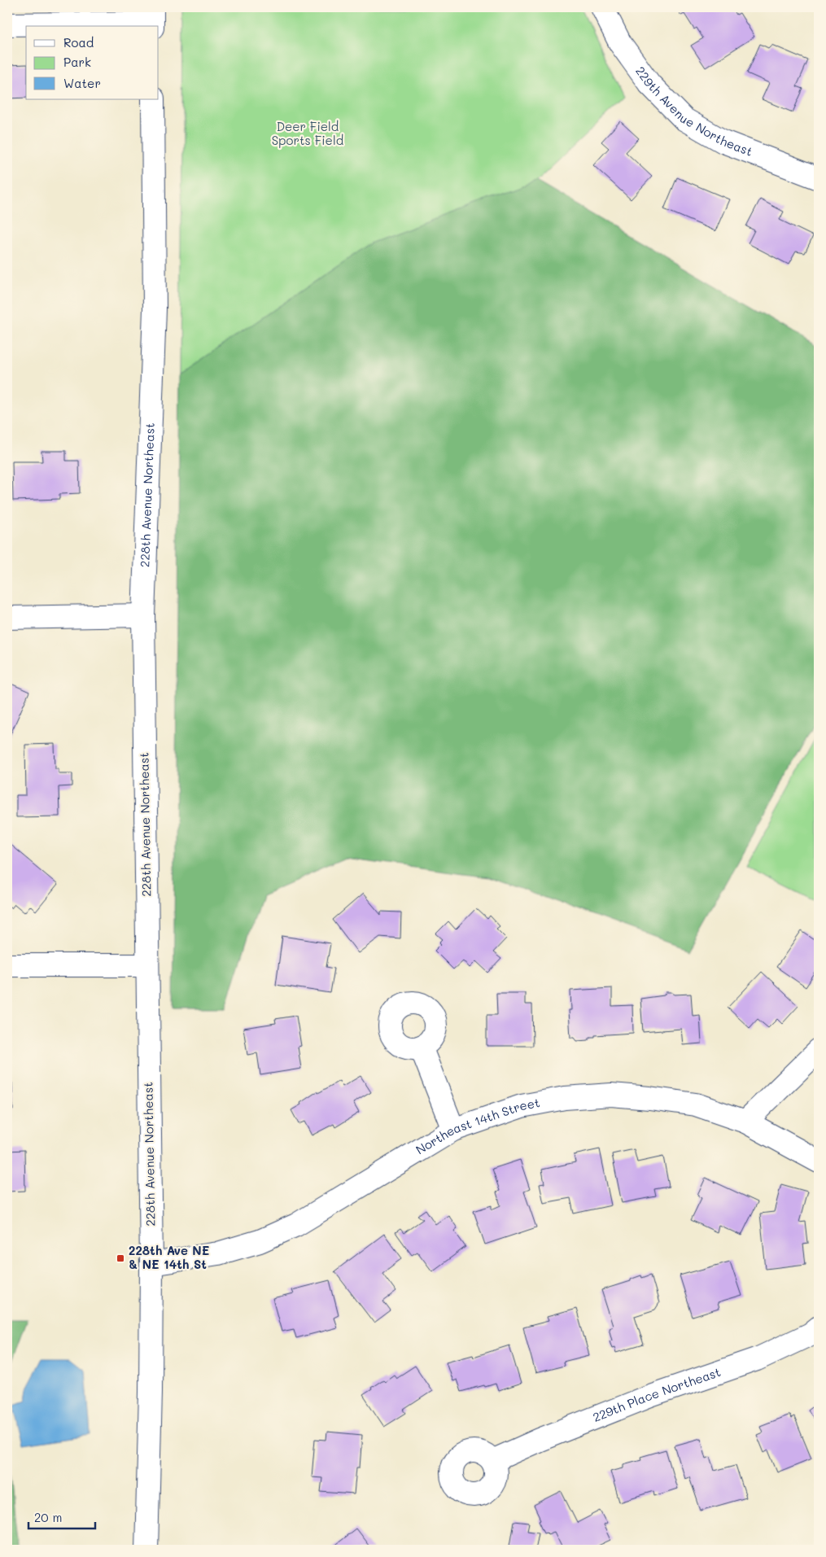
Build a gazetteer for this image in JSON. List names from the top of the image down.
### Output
{
  "streets": {
    "street": [
      "229th Avenue Northeast",
      "228th Avenue Northeast",
      "Northeast 14th Street",
      "229th Place Northeast"
    ]
  },
  "crossings": [
    ["228th Avenue Northeast", "Northeast 14th Street"]
  ],
  "parks": ["Deer Field Sports Field"],
  "places": {
    "transit": ["228th Ave NE & NE 14th St"]
  },
  "legend": ["Road", "Park", "Water"],
  "scale_bar": "20 m"
}
